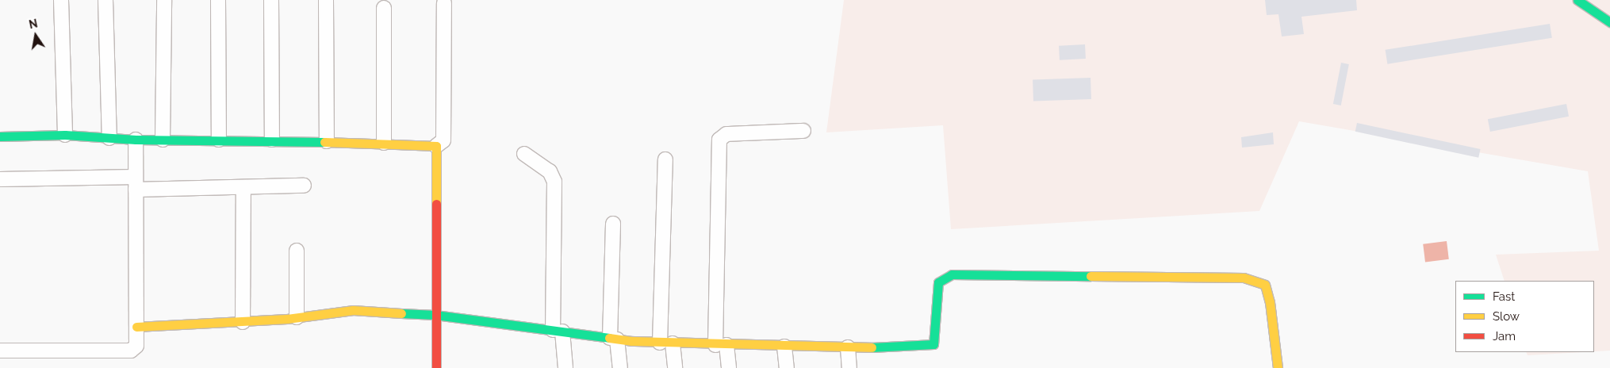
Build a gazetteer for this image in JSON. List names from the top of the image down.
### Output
{
  "legend": ["Fast", "Slow", "Jam"],
  "north": "top"
}
